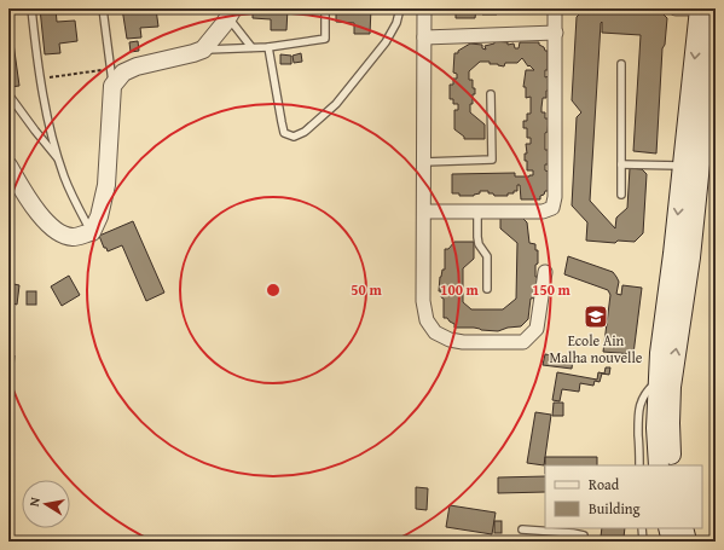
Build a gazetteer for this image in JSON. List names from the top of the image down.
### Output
{
  "places": {
    "school or university": ["Ecole Ain Malha nouvelle"]
  },
  "legend": ["Road", "Building"],
  "north": "left",
  "rings": ["50 m", "100 m", "150 m"]
}
